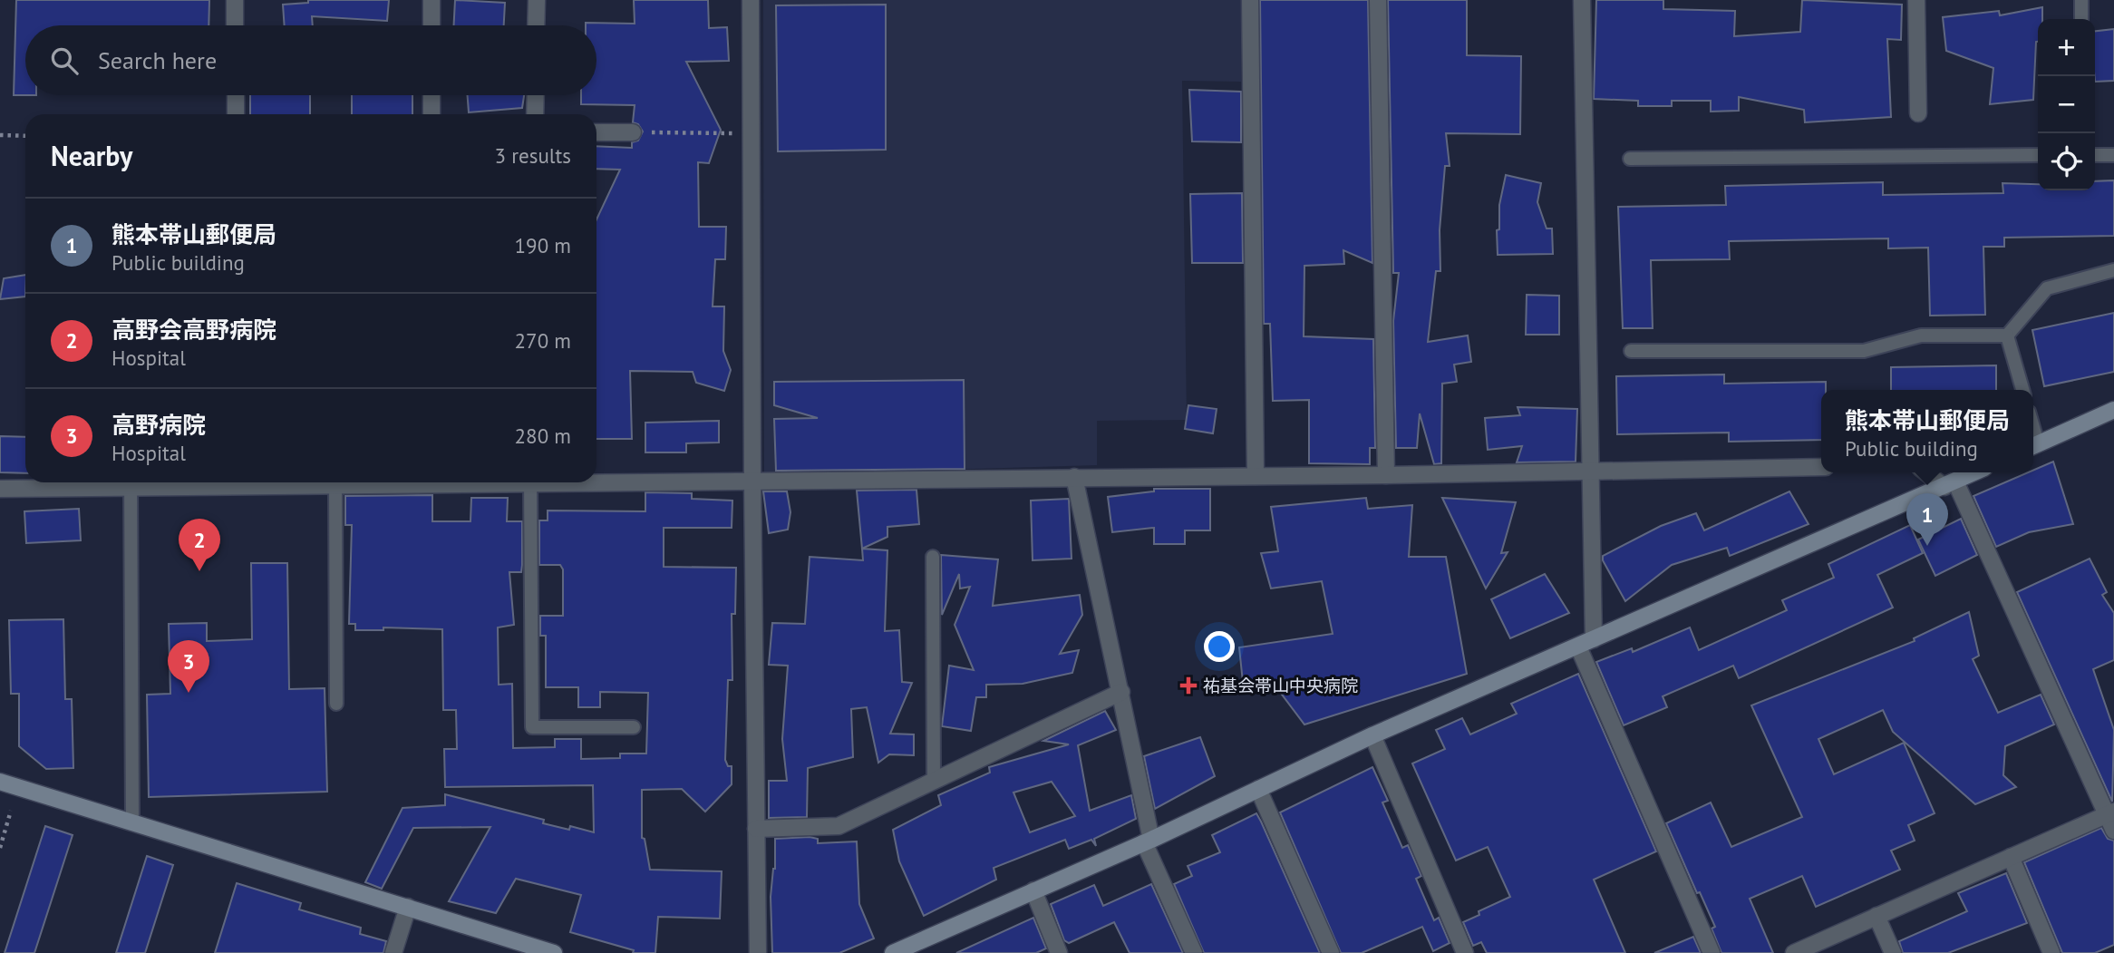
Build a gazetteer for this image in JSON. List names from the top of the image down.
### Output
{
  "places": {
    "health": ["祐基会帯山中央病院"]
  },
  "page": {
    "map_buttons": ["+", "−"],
    "search": "Search here",
    "heading": ["Nearby", "3 results"],
    "list": [
      {
        "mark": "1",
        "name": "熊本帯山郵便局",
        "note": "Public building",
        "value": "190 m"
      },
      {
        "mark": "2",
        "name": "高野会高野病院",
        "note": "Hospital",
        "value": "270 m"
      },
      {
        "mark": "3",
        "name": "高野病院",
        "note": "Hospital",
        "value": "280 m"
      }
    ],
    "popup": ["熊本帯山郵便局", "Public building"],
    "pins": ["1", "2", "3"]
  }
}
